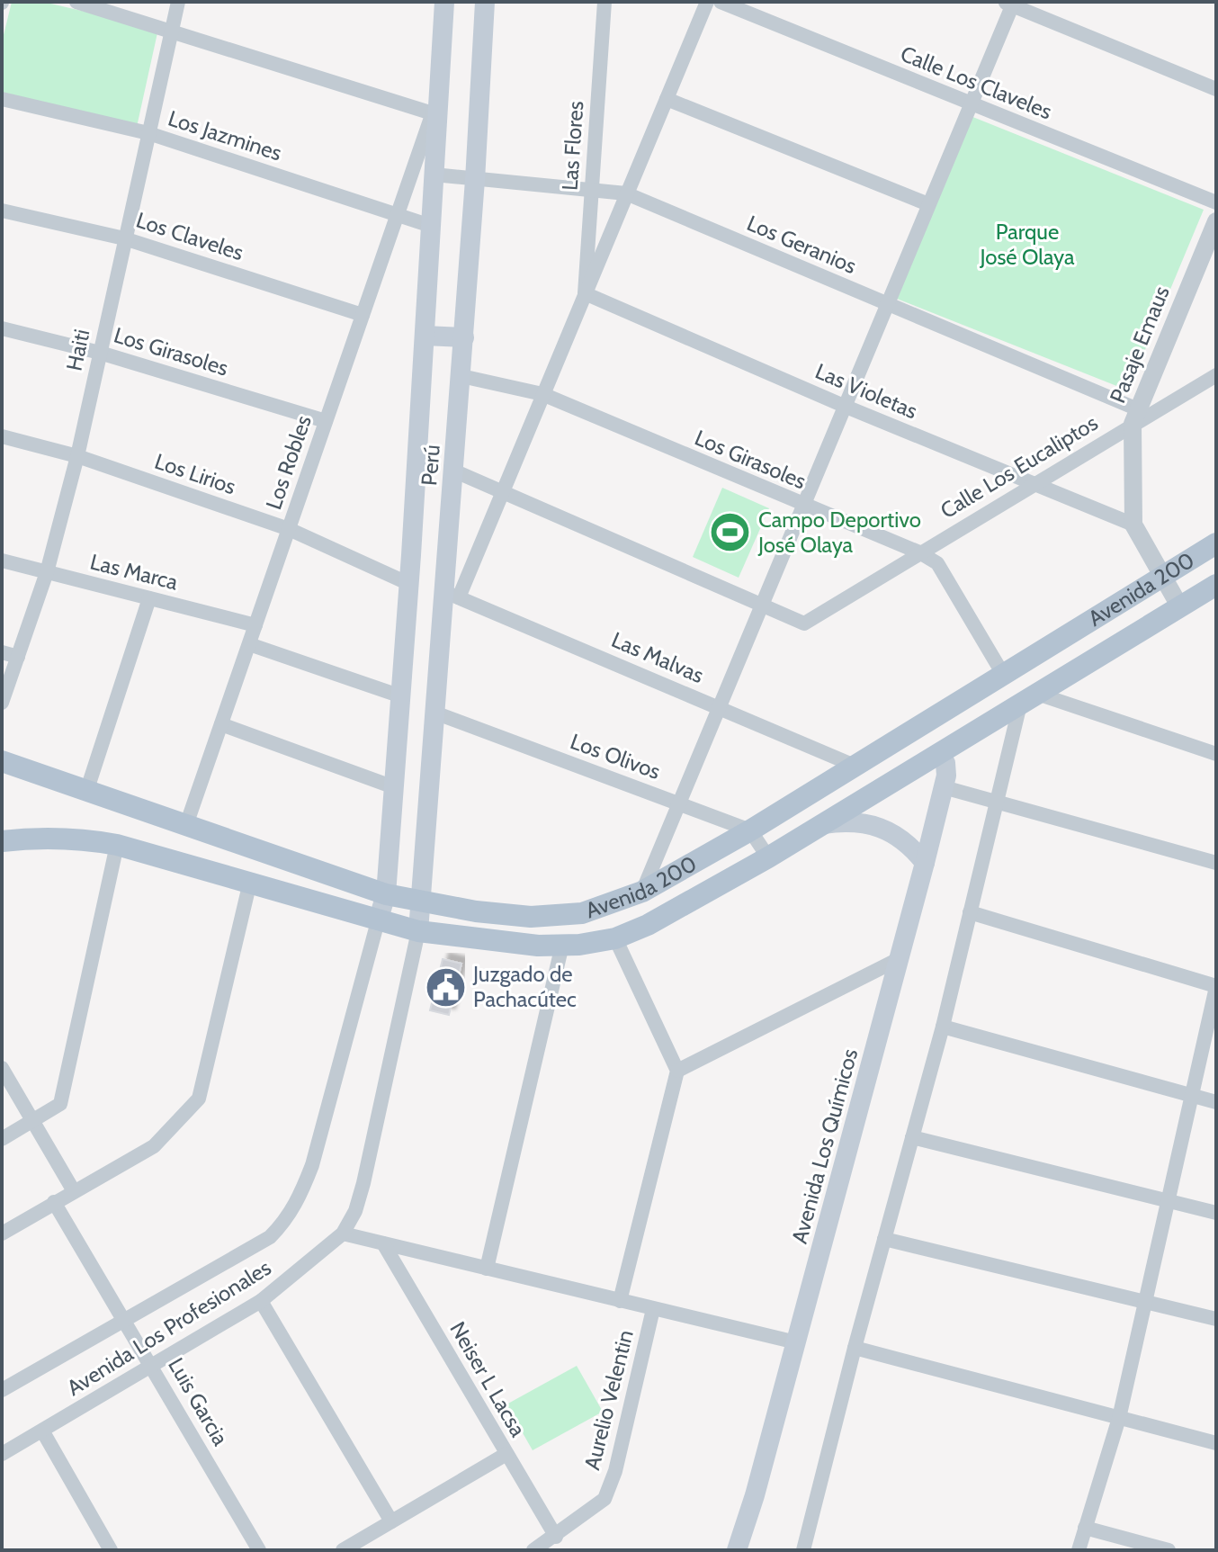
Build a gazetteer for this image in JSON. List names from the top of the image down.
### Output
{
  "streets": {
    "main road": ["Perú", "Avenida 200", "Avenida Los Químicos"],
    "street": [
      "Calle Los Claveles",
      "Los Jazmines",
      "Las Flores",
      "Los Claveles",
      "Los Geranios",
      "Pasaje Emaus",
      "Haiti",
      "Los Girasoles",
      "Las Violetas",
      "Los Robles",
      "Calle Los Eucaliptos",
      "Los Lirios",
      "Las Marca",
      "Las Malvas",
      "Los Olivos",
      "Avenida Los Profesionales",
      "Neiser L Lacsa",
      "Aurelio Velentin",
      "Luis Garcia"
    ]
  },
  "crossings": [
    ["Los Jazmines", "Haiti"],
    ["Los Jazmines", "Los Robles"],
    ["Los Jazmines", "Perú"],
    ["Las Flores", "Los Geranios"],
    ["Las Flores", "Las Violetas"],
    ["Los Claveles", "Haiti"],
    ["Los Claveles", "Los Robles"],
    ["Los Geranios", "Pasaje Emaus"],
    ["Los Geranios", "Perú"],
    ["Los Geranios", "Calle Los Eucaliptos"],
    ["Pasaje Emaus", "Las Violetas"],
    ["Pasaje Emaus", "Calle Los Eucaliptos"],
    ["Pasaje Emaus", "Avenida 200"],
    ["Haiti", "Los Girasoles"],
    ["Haiti", "Los Lirios"],
    ["Haiti", "Las Marca"],
    ["Los Girasoles", "Los Robles"],
    ["Los Girasoles", "Perú"],
    ["Los Girasoles", "Calle Los Eucaliptos"],
    ["Los Girasoles", "Avenida 200"],
    ["Las Violetas", "Calle Los Eucaliptos"],
    ["Los Robles", "Perú"],
    ["Los Robles", "Los Lirios"],
    ["Los Robles", "Las Marca"],
    ["Los Robles", "Avenida 200"],
    ["Perú", "Calle Los Eucaliptos"],
    ["Perú", "Los Lirios"],
    ["Perú", "Avenida 200"],
    ["Perú", "Las Malvas"],
    ["Perú", "Los Olivos"],
    ["Perú", "Avenida Los Profesionales"],
    ["Avenida 200", "Las Malvas"],
    ["Avenida 200", "Los Olivos"],
    ["Avenida 200", "Avenida Los Químicos"],
    ["Avenida 200", "Avenida Los Profesionales"],
    ["Avenida Los Profesionales", "Luis Garcia"],
    ["Neiser L Lacsa", "Aurelio Velentin"]
  ],
  "parks": ["Parque José Olaya"],
  "places": {
    "sports": ["Campo Deportivo José Olaya"],
    "public building": ["Juzgado de Pachacútec"]
  }
}
